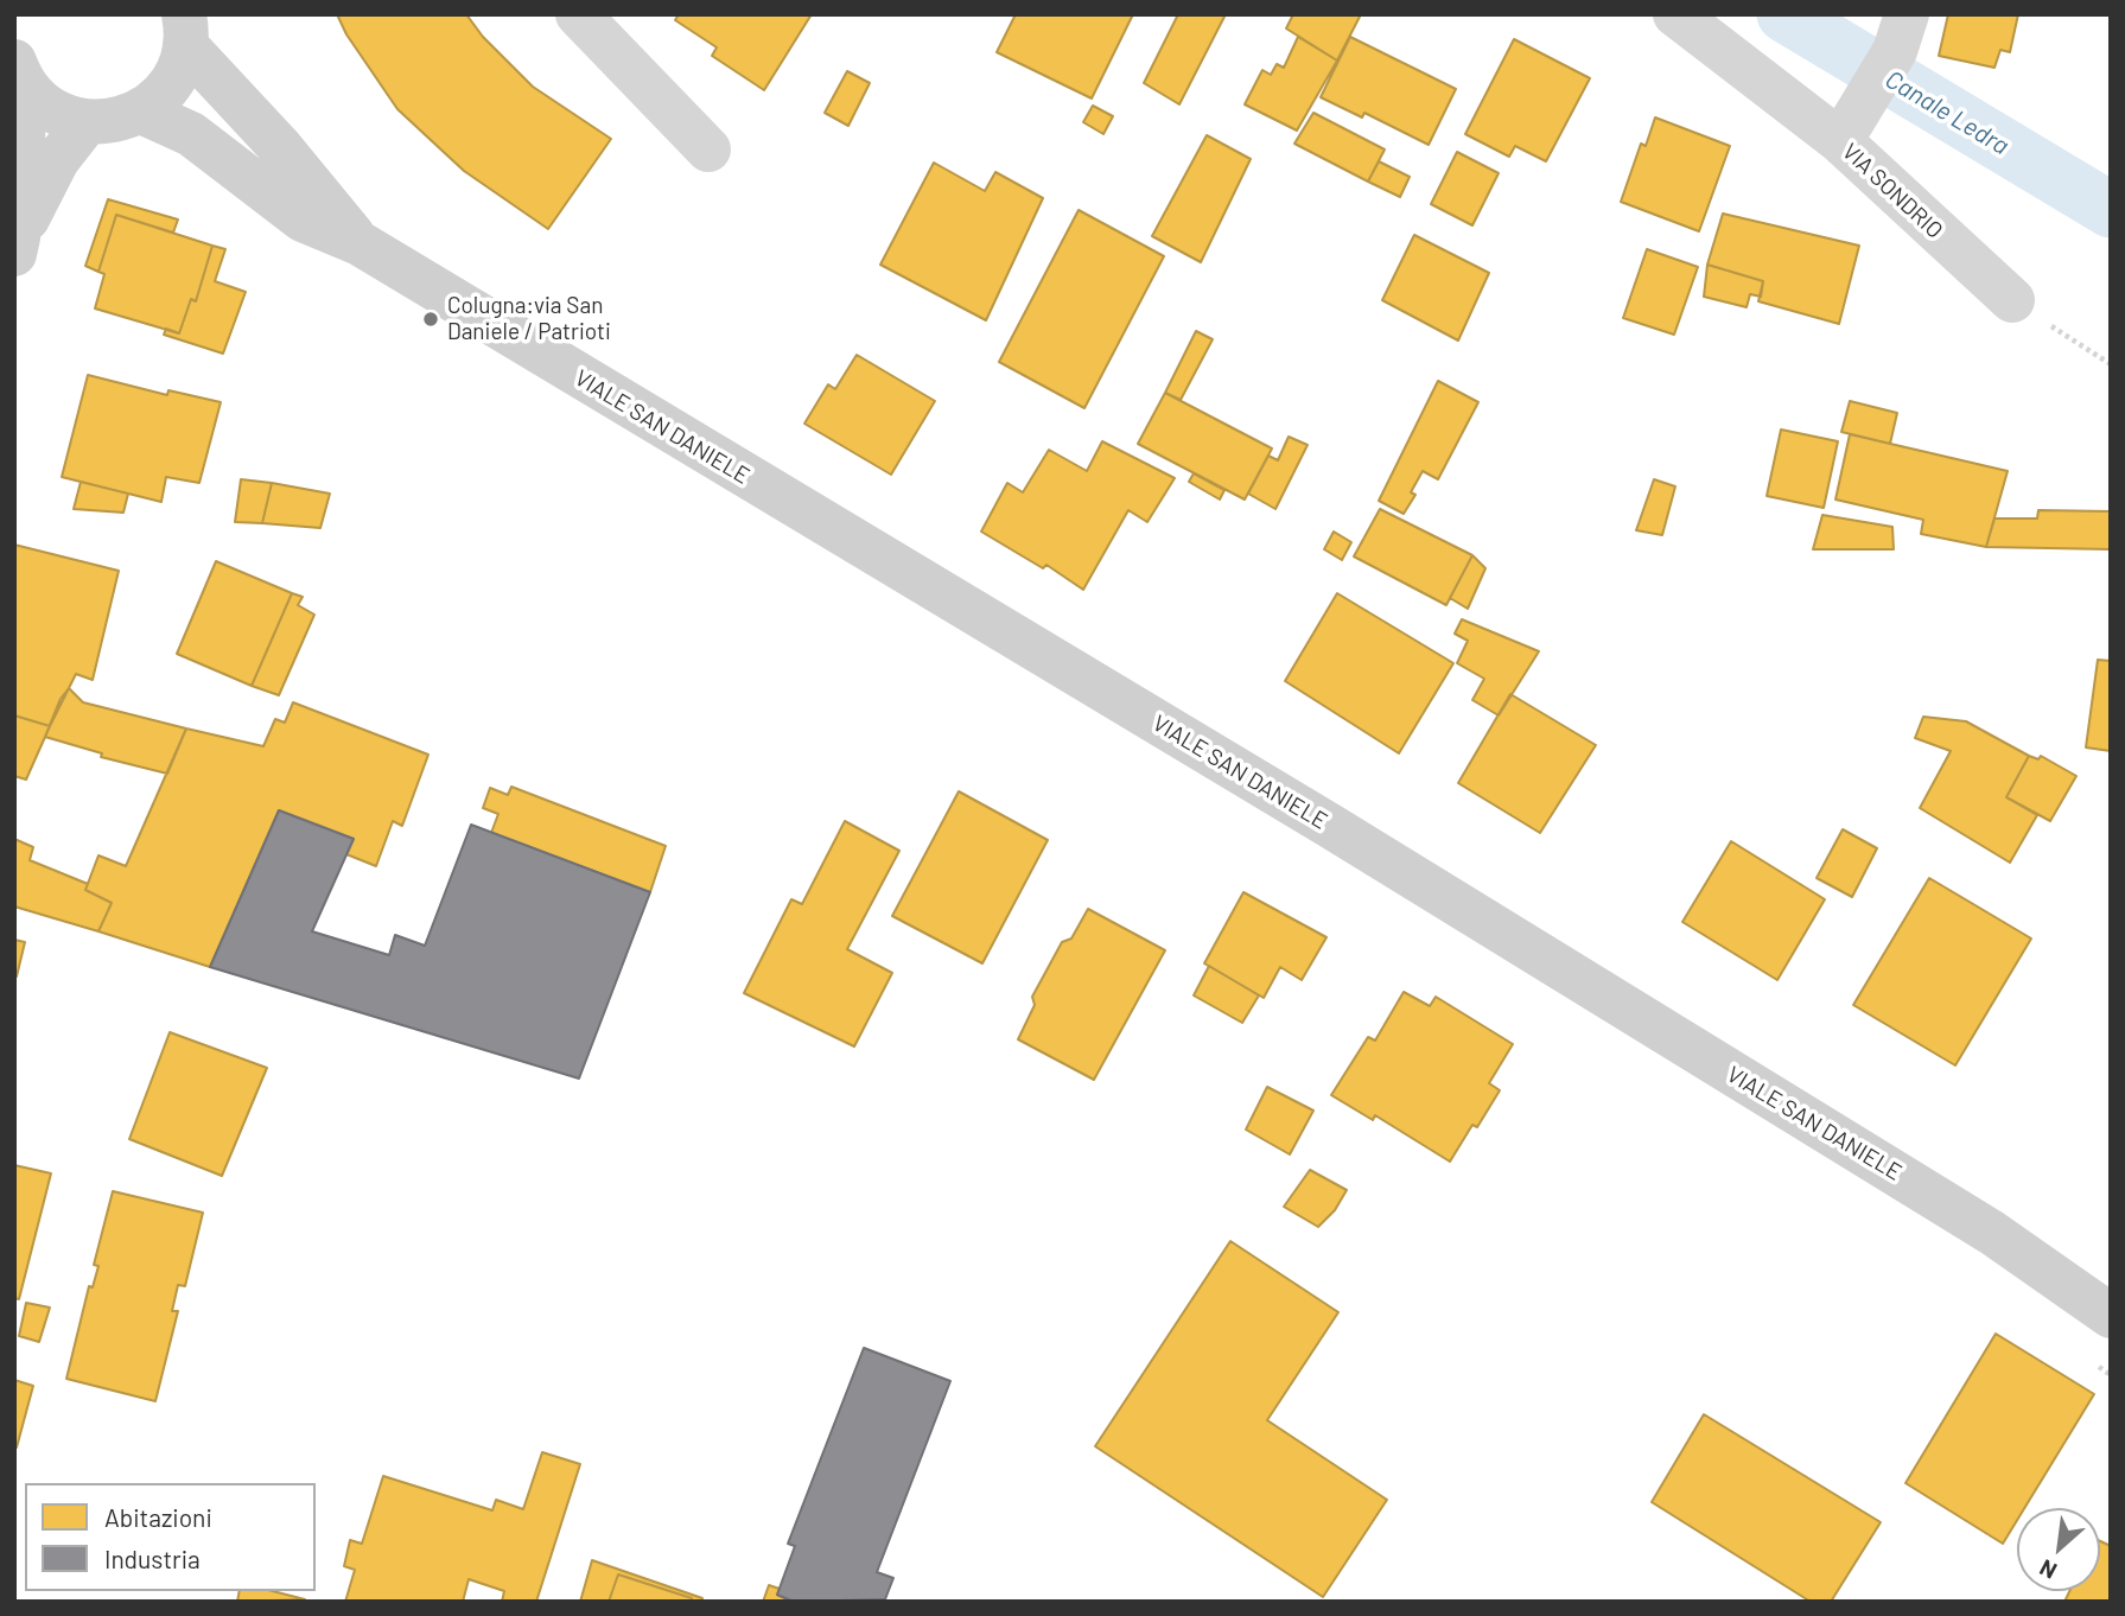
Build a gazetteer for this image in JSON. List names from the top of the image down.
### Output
{
  "streets": {
    "street": ["VIA SONDRIO", "VIALE SAN DANIELE"]
  },
  "water": ["Canale Ledra"],
  "places": ["Colugna:via San Daniele / Patrioti"],
  "legend": ["Abitazioni", "Industria"],
  "north": "bottom left"
}
